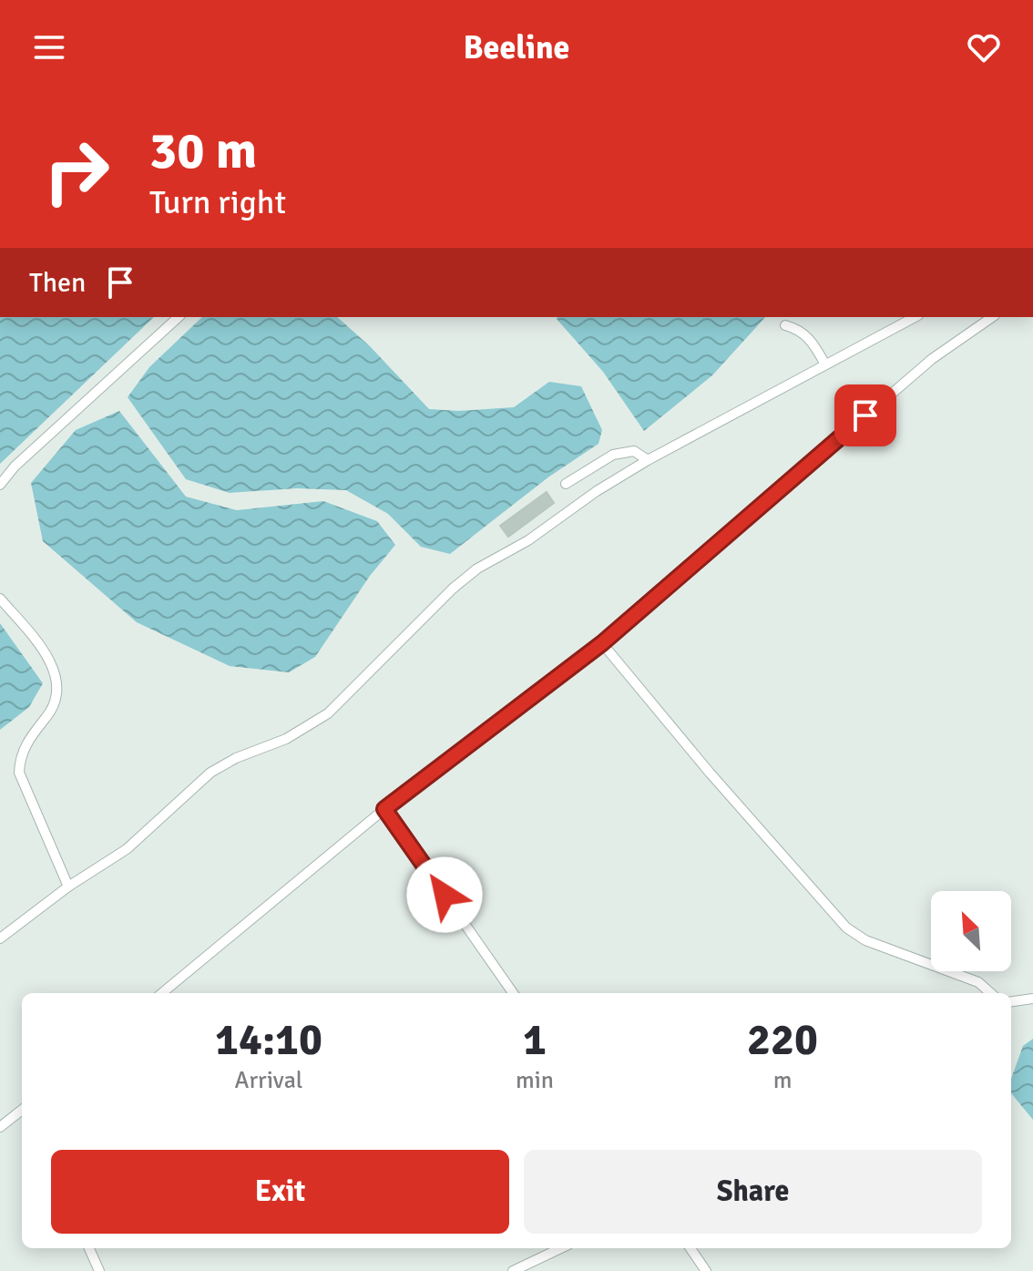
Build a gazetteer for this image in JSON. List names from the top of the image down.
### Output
{
  "north": "top left",
  "page": {
    "header": "Beeline",
    "turn": ["30 m", "Turn right"],
    "then": "Then",
    "eta": [
      "14:10",
      "Arrival",
      "1",
      "min",
      "220",
      "m"
    ],
    "buttons": ["Exit", "Share"]
  }
}
